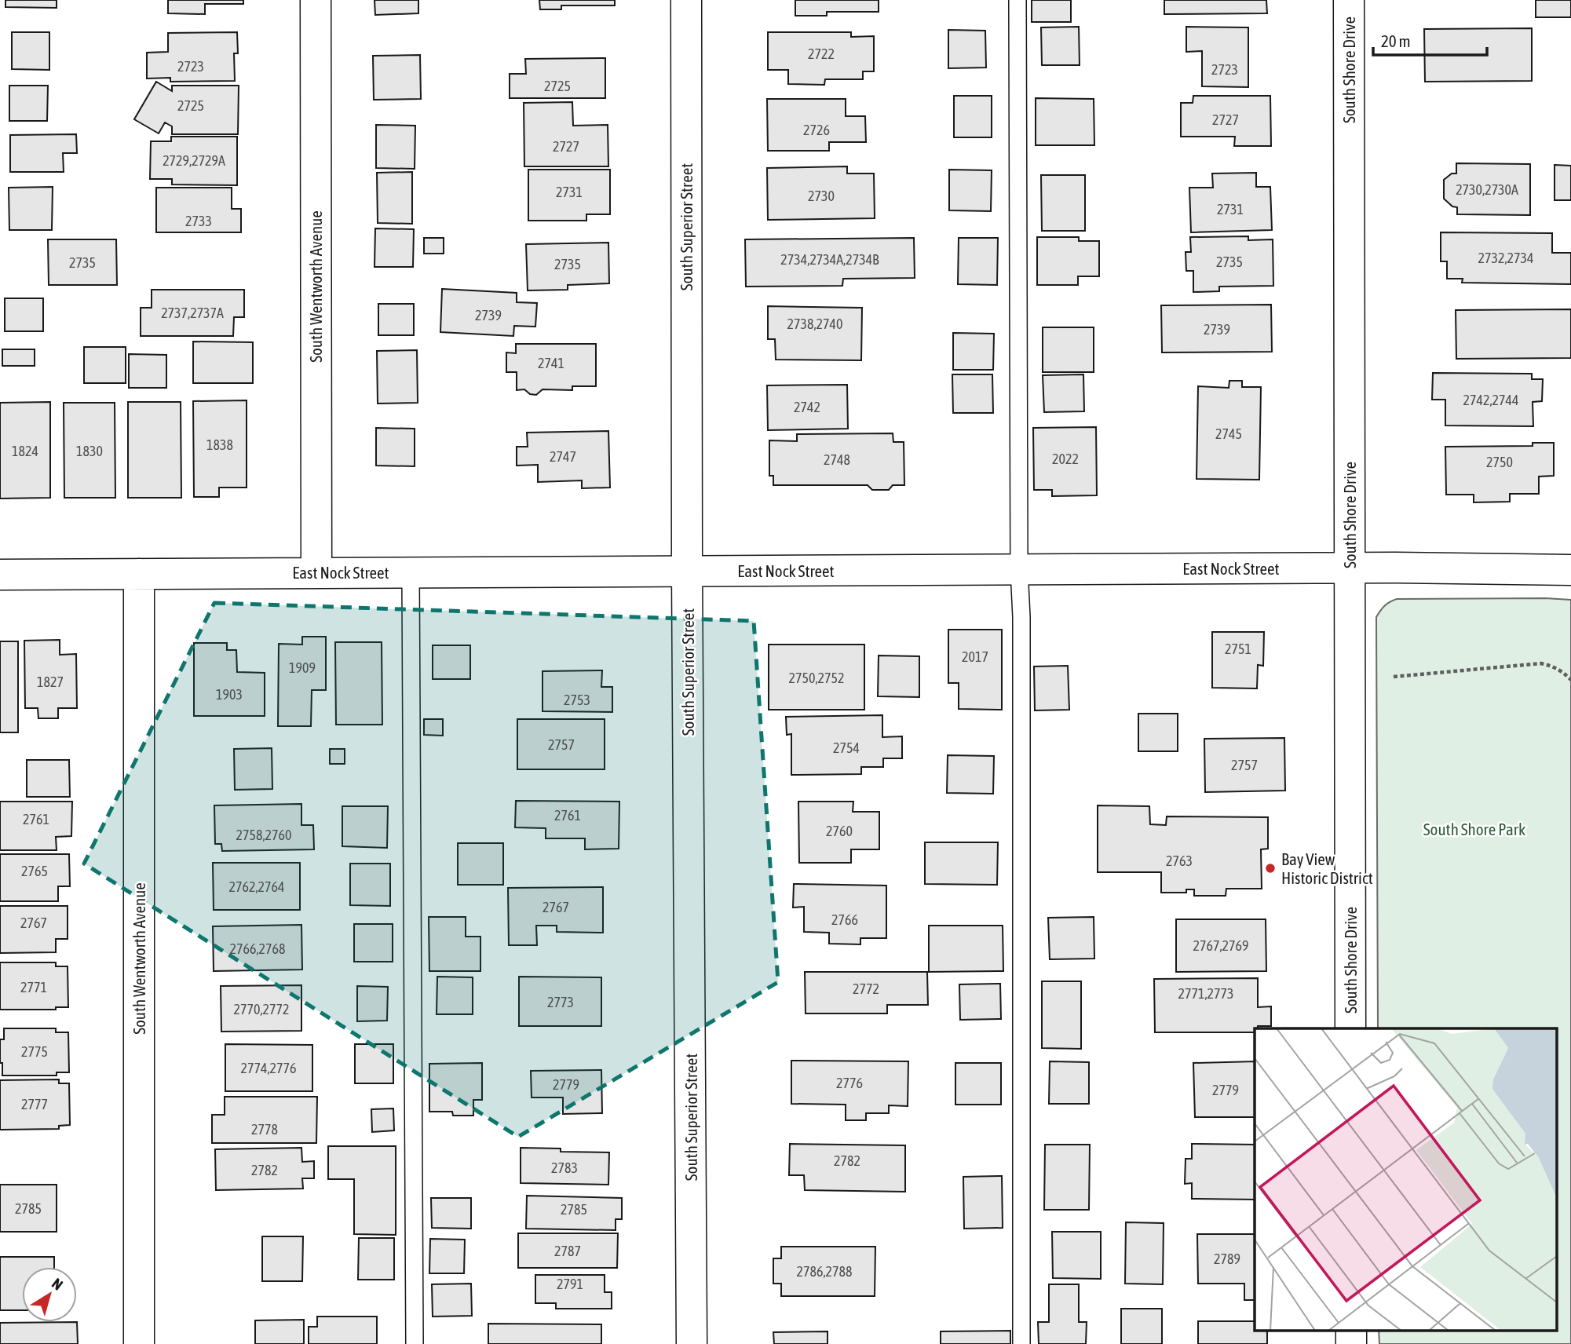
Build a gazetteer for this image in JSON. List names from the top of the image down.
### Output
{
  "streets": {
    "street": [
      "South Shore Drive",
      "South Superior Street",
      "South Wentworth Avenue",
      "East Nock Street"
    ]
  },
  "crossings": [
    ["South Shore Drive", "East Nock Street"],
    ["South Superior Street", "East Nock Street"],
    ["South Wentworth Avenue", "East Nock Street"]
  ],
  "parks": ["South Shore Park"],
  "places": ["Bay View Historic District"],
  "house_numbers": [
    "2722",
    "2723",
    "2723",
    "2725",
    "2725",
    "2727",
    "2726",
    "2727",
    "2729,2729A",
    "2730,2730A",
    "2731",
    "2730",
    "2731",
    "2733",
    "2732,2734",
    "2734,2734A,2734B",
    "2735",
    "2735",
    "2735",
    "2737,2737A",
    "2739",
    "2738,2740",
    "2739",
    "2741",
    "2742,2744",
    "2742",
    "2745",
    "1838",
    "1824",
    "1830",
    "2747",
    "2022",
    "2748",
    "2750",
    "2751",
    "2017",
    "1909",
    "2750,2752",
    "1827",
    "1903",
    "2753",
    "2757",
    "2754",
    "2757",
    "2761",
    "2761",
    "2760",
    "2758,2760",
    "2763",
    "2765",
    "2762,2764",
    "2767",
    "2766",
    "2767",
    "2767,2769",
    "2766,2768",
    "2771",
    "2772",
    "2771,2773",
    "2773",
    "2770,2772",
    "2775",
    "2774,2776",
    "2776",
    "2779",
    "2779",
    "2777",
    "2778",
    "2782",
    "2783",
    "2782",
    "2785",
    "2785",
    "2787",
    "2789",
    "2786,2788",
    "2791"
  ],
  "scale_bar": "20 m",
  "north": "top right"
}
